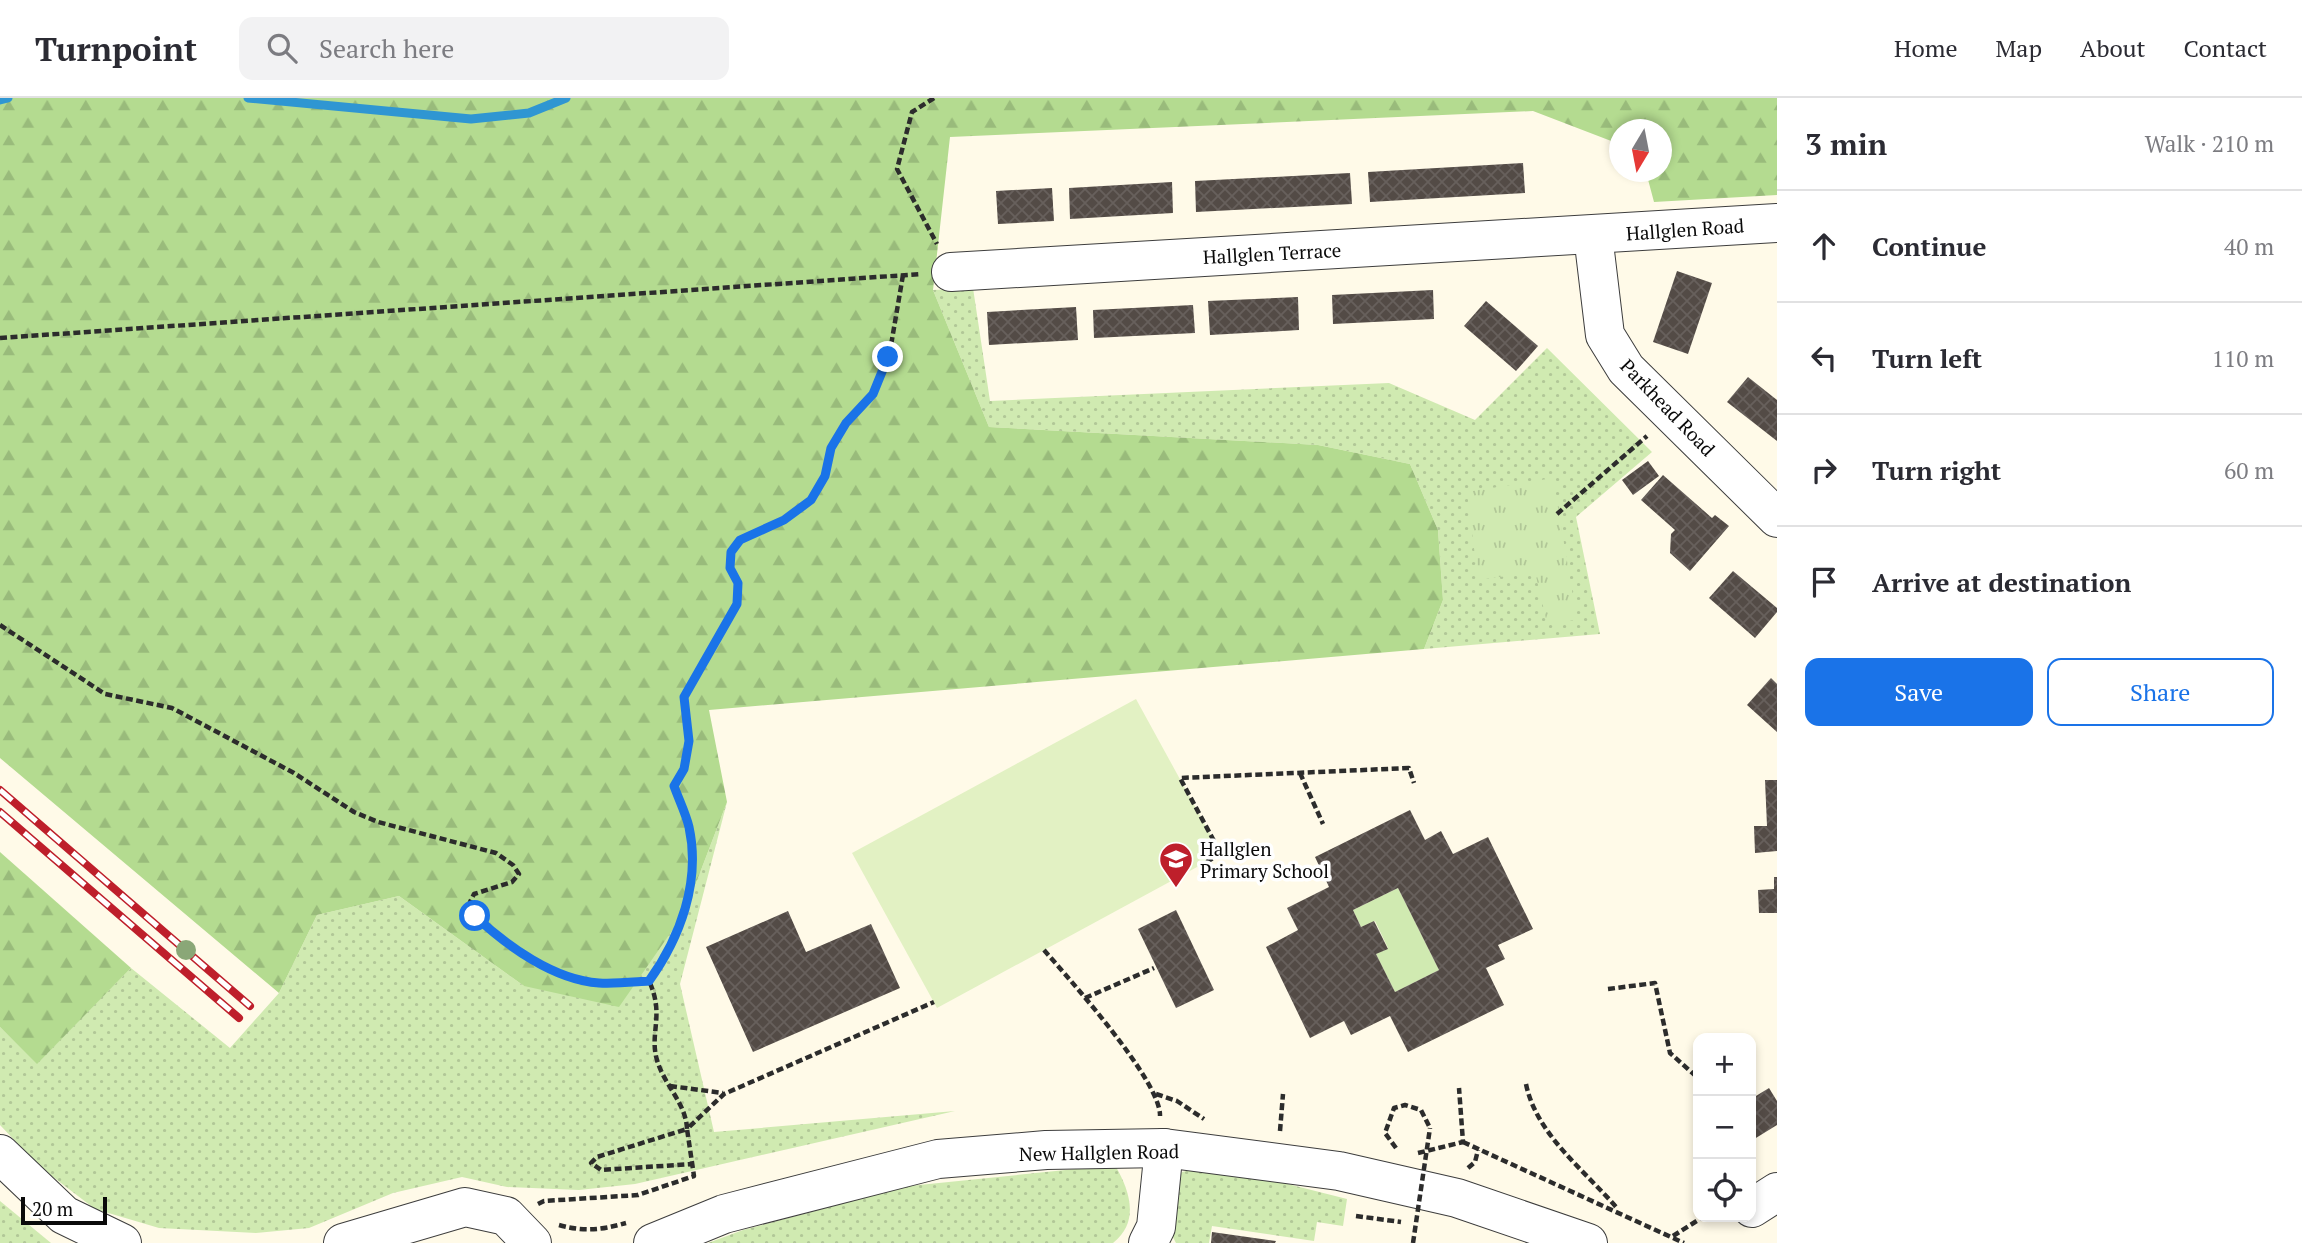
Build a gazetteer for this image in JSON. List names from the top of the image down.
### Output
{
  "streets": {
    "street": [
      "Hallglen Road",
      "Hallglen Terrace",
      "Parkhead Road",
      "New Hallglen Road"
    ]
  },
  "crossings": [
    ["Hallglen Road", "Hallglen Terrace"],
    ["Hallglen Road", "Parkhead Road"],
    ["Hallglen Terrace", "Parkhead Road"]
  ],
  "places": {
    "school or university": ["Hallglen Primary School"]
  },
  "scale_bar": "20 m",
  "north": "bottom",
  "page": {
    "header": "Turnpoint",
    "search": "Search here",
    "nav": [
      "Home",
      "Map",
      "About",
      "Contact"
    ],
    "heading": ["3 min", "Walk · 210 m"],
    "list": [
      ["Continue", "40 m"],
      ["Turn left", "110 m"],
      ["Turn right", "60 m"],
      "Arrive at destination"
    ],
    "buttons": ["Save", "Share"],
    "map_buttons": ["+", "−"],
    "scale": "20 m"
  }
}
